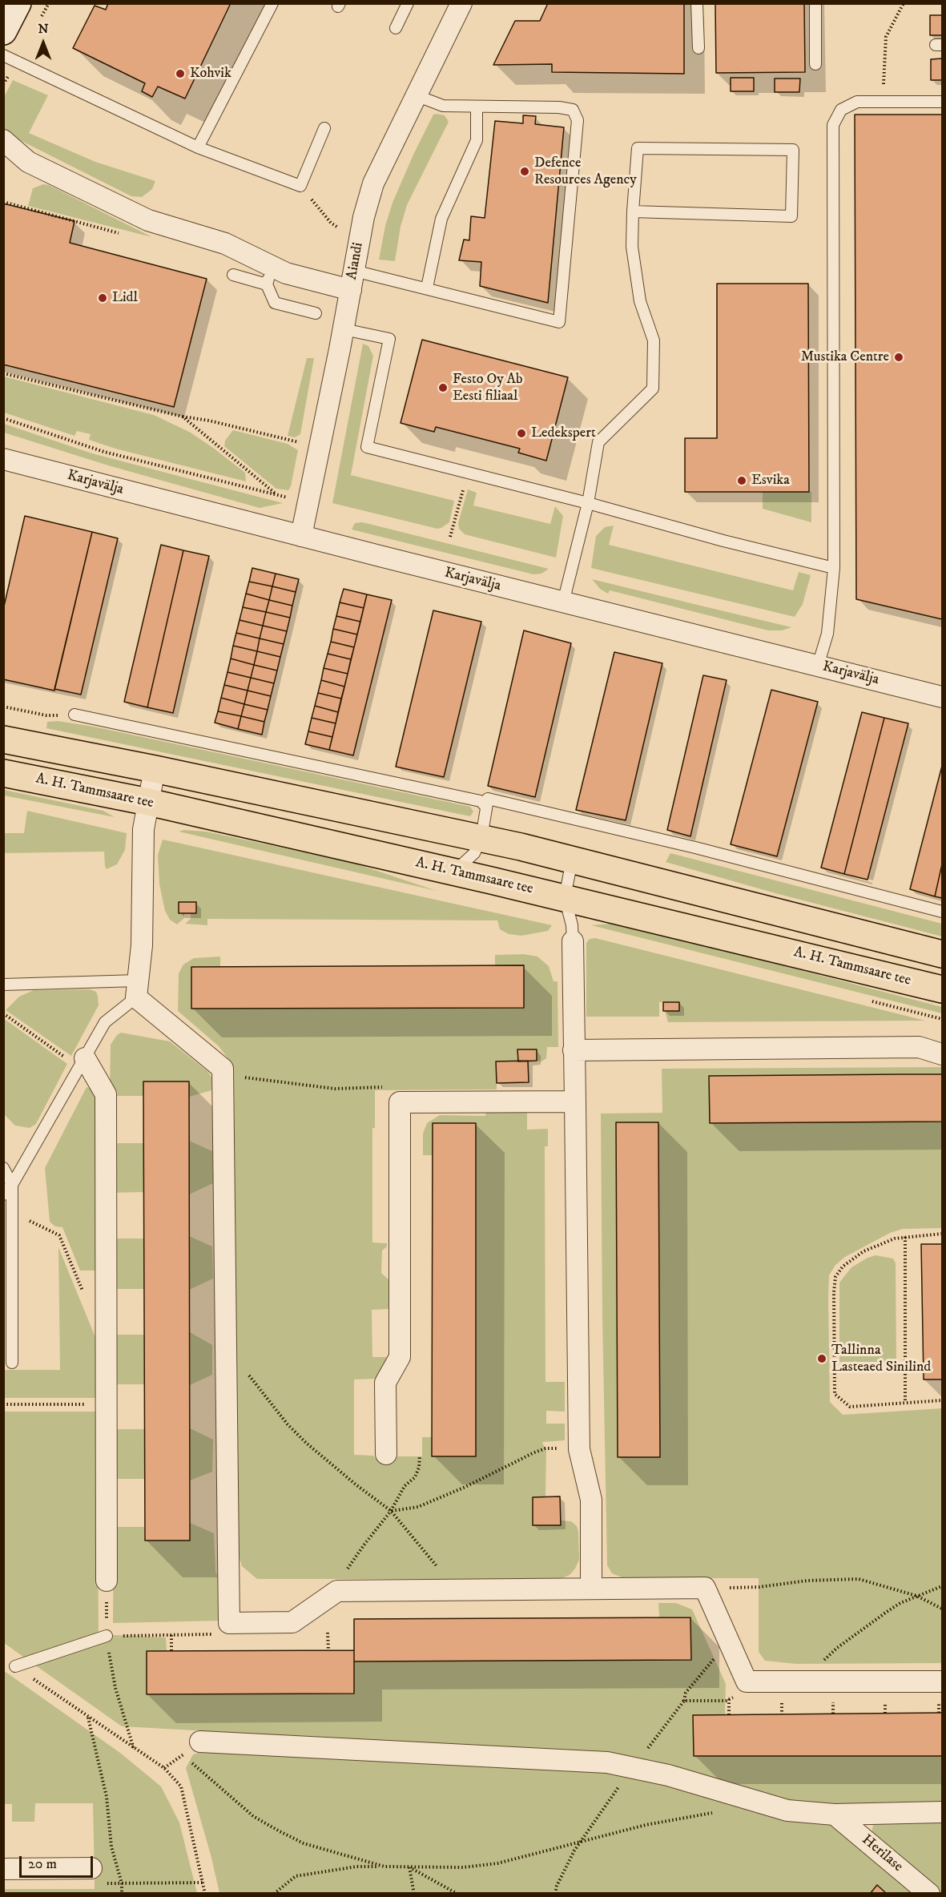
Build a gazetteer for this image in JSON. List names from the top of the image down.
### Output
{
  "streets": {
    "main road": ["A. H. Tammsaare tee"],
    "street": ["Aiandi", "Karjavälja", "Herilase"]
  },
  "crossings": [
    ["Aiandi", "Karjavälja"]
  ],
  "places": [
    "Kohvik",
    "Defence Resources Agency",
    "Lidl",
    "Mustika Centre",
    "Festo Oy Ab Eesti filiaal",
    "Ledekspert",
    "Esvika",
    "Tallinna Lasteaed Sinilind"
  ],
  "scale_bar": "20 m",
  "north": "top"
}
